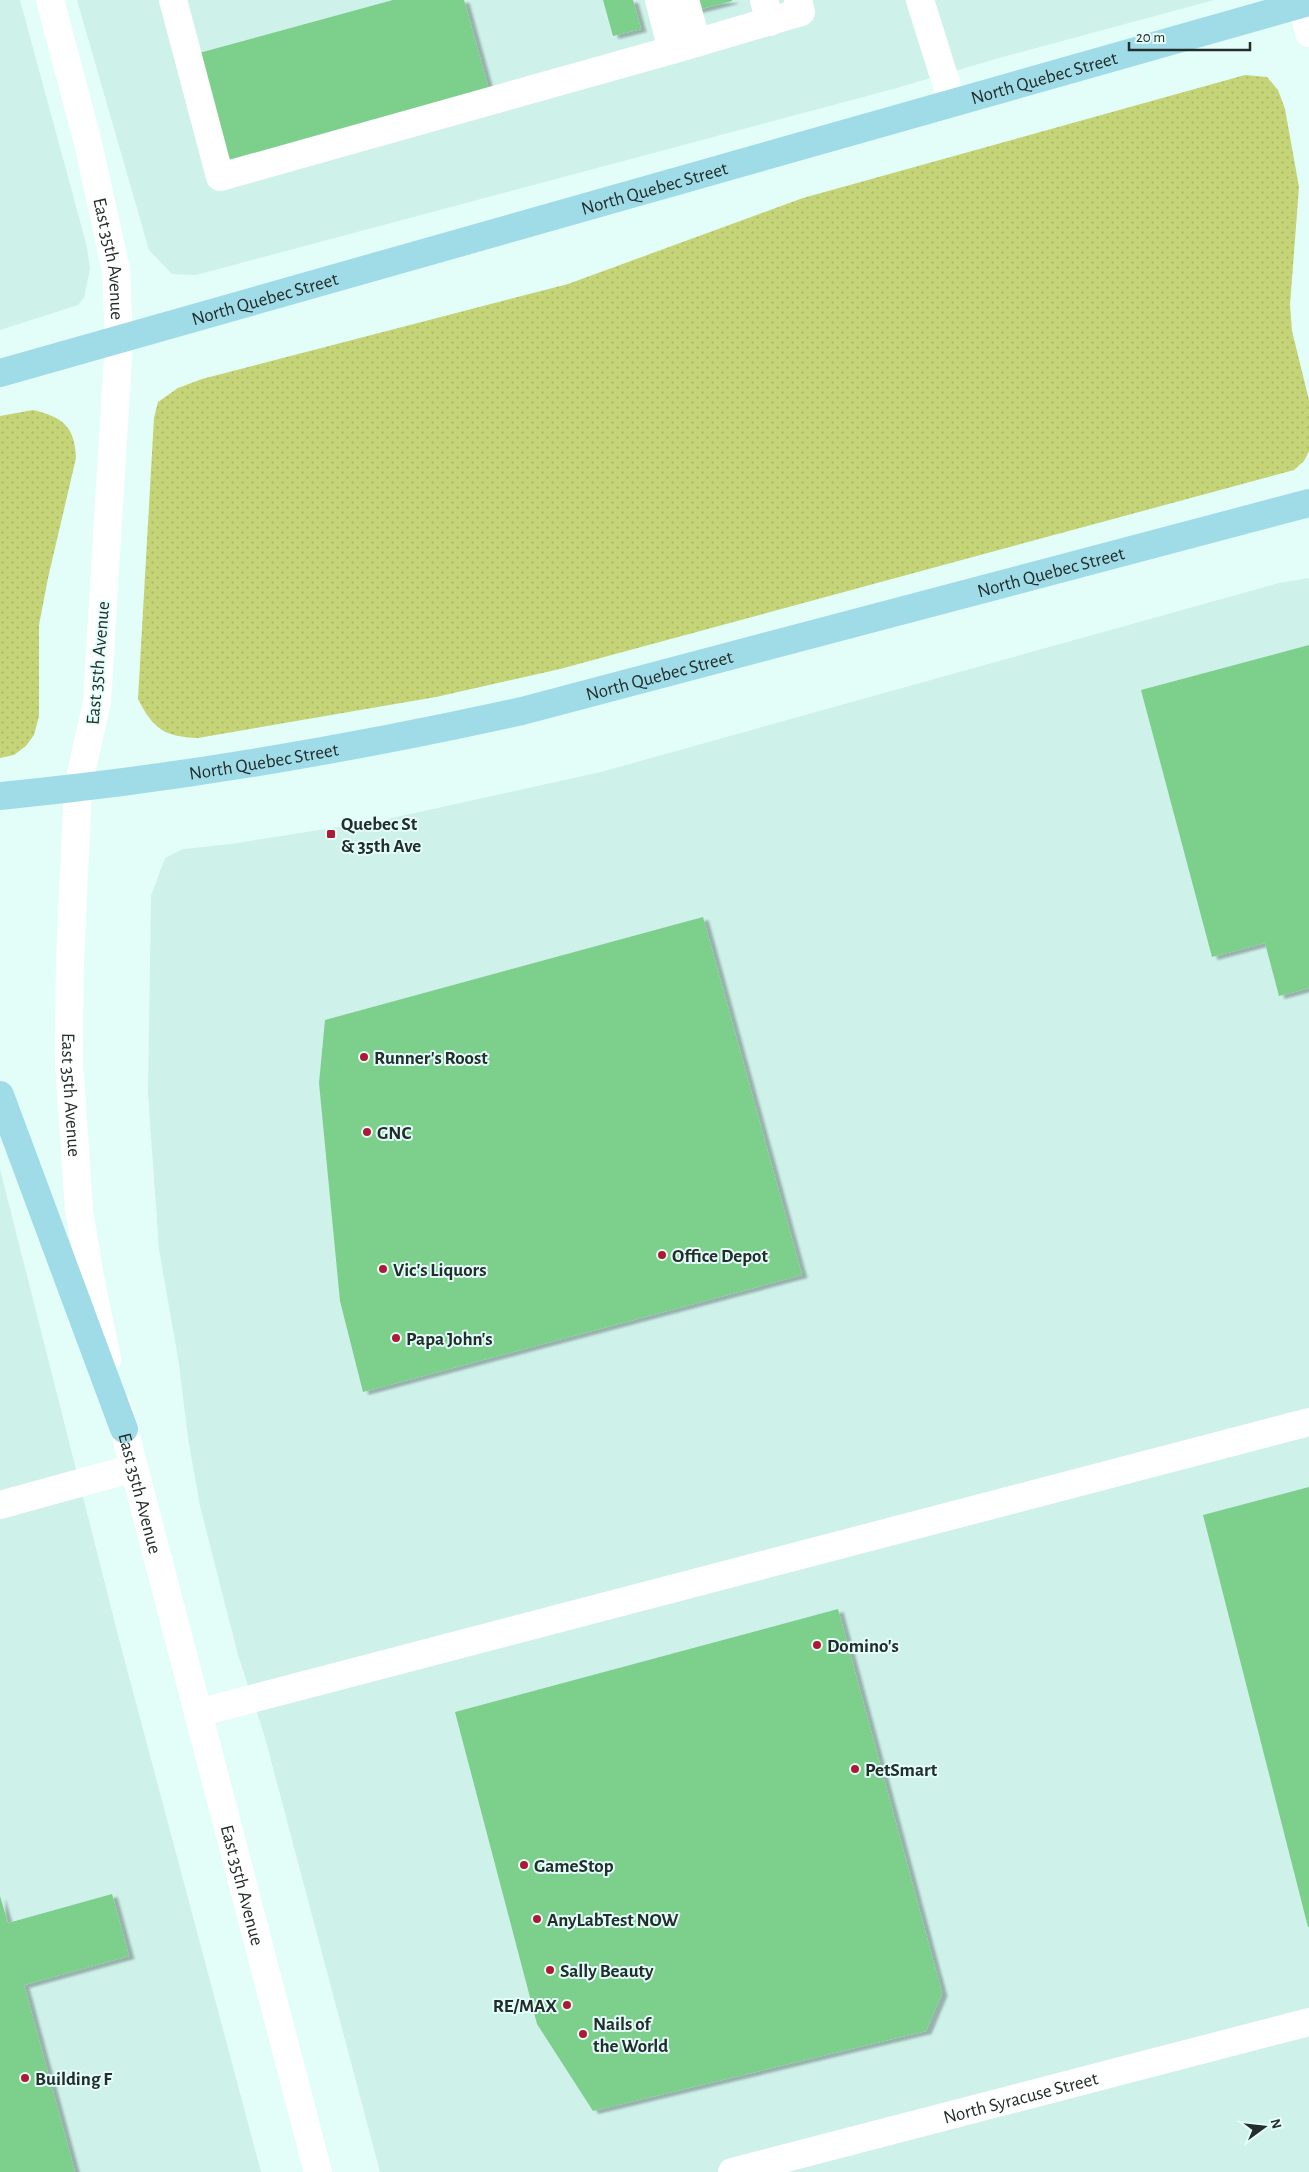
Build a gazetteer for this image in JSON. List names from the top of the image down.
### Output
{
  "streets": {
    "main road": ["North Quebec Street"],
    "street": ["East 35th Avenue", "North Syracuse Street"]
  },
  "crossings": [
    ["North Quebec Street", "East 35th Avenue"]
  ],
  "places": {
    "transit": ["Quebec St & 35th Ave"],
    "other": [
      "Runner's Roost",
      "GNC",
      "Office Depot",
      "Vic's Liquors",
      "Papa John's",
      "Domino's",
      "PetSmart",
      "GameStop",
      "AnyLabTest NOW",
      "Sally Beauty",
      "RE/MAX",
      "Nails of the World",
      "Building F"
    ]
  },
  "scale_bar": "20 m",
  "north": "right"
}
